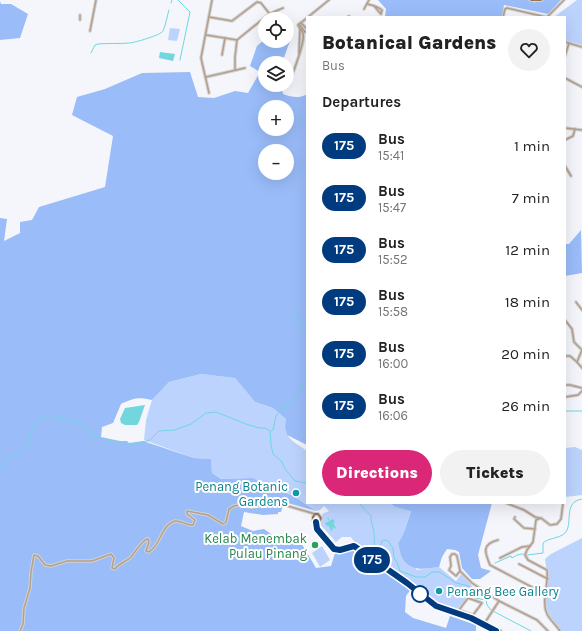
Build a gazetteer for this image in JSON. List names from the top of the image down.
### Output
{
  "places": ["Penang Botanic Gardens", "Kelab Menembak Pulau Pinang", "Penang Bee Gallery"],
  "lines": ["bus line 175"],
  "page": {
    "on_map": "175",
    "map_buttons": ["+", "−"],
    "heading": [
      ["Botanical Gardens", "Bus"],
      "Departures"
    ],
    "list": [
      {
        "mark": "175",
        "name": "Bus",
        "note": "15:41",
        "value": "1 min"
      },
      {
        "mark": "175",
        "name": "Bus",
        "note": "15:47",
        "value": "7 min"
      },
      {
        "mark": "175",
        "name": "Bus",
        "note": "15:52",
        "value": "12 min"
      },
      {
        "mark": "175",
        "name": "Bus",
        "note": "15:58",
        "value": "18 min"
      },
      {
        "mark": "175",
        "name": "Bus",
        "note": "16:00",
        "value": "20 min"
      },
      {
        "mark": "175",
        "name": "Bus",
        "note": "16:06",
        "value": "26 min"
      }
    ],
    "buttons": ["Directions", "Tickets"]
  }
}
